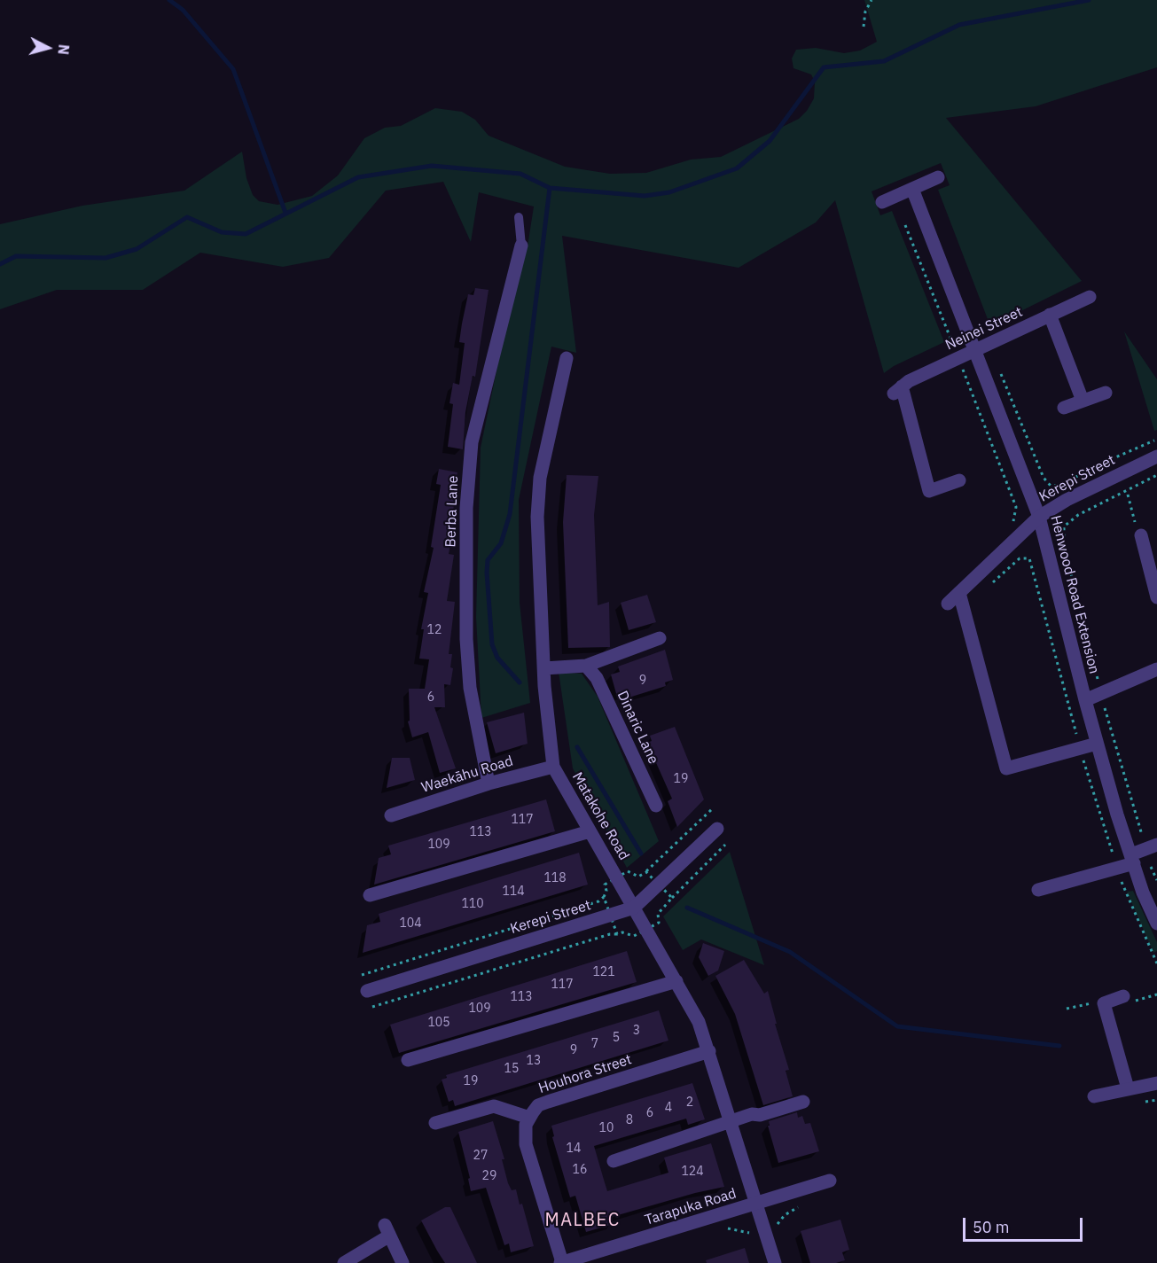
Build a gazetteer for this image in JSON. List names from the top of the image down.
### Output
{
  "streets": {
    "street": [
      "Neinei Street",
      "Kerepi Street",
      "Berba Lane",
      "Henwood Road Extension",
      "Dinaric Lane",
      "Waekāhu Road",
      "Matakohe Road",
      "Houhora Street",
      "Tarapuka Road"
    ]
  },
  "crossings": [
    ["Neinei Street", "Henwood Road Extension"],
    ["Kerepi Street", "Henwood Road Extension"],
    ["Kerepi Street", "Matakohe Road"],
    ["Berba Lane", "Waekāhu Road"],
    ["Waekāhu Road", "Matakohe Road"],
    ["Matakohe Road", "Houhora Street"],
    ["Matakohe Road", "Tarapuka Road"]
  ],
  "districts": ["MALBEC"],
  "house_numbers": [
    "12",
    "9",
    "6",
    "19",
    "117",
    "113",
    "109",
    "118",
    "114",
    "110",
    "104",
    "121",
    "117",
    "113",
    "109",
    "105",
    "3",
    "5",
    "7",
    "9",
    "13",
    "15",
    "19",
    "2",
    "4",
    "6",
    "8",
    "10",
    "14",
    "27",
    "16",
    "124",
    "29"
  ],
  "scale_bar": "50 m",
  "north": "right"
}
